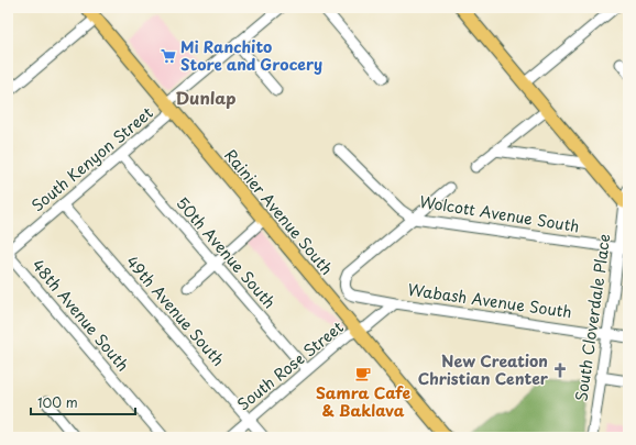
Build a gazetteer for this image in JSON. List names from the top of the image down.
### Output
{
  "streets": {
    "main road": ["Rainier Avenue South"],
    "street": [
      "South Kenyon Street",
      "Wolcott Avenue South",
      "50th Avenue South",
      "Wabash Avenue South",
      "49th Avenue South",
      "48th Avenue South",
      "South Cloverdale Place",
      "South Rose Street"
    ]
  },
  "crossings": [
    ["South Kenyon Street", "Rainier Avenue South"],
    ["South Kenyon Street", "50th Avenue South"],
    ["South Kenyon Street", "49th Avenue South"],
    ["South Kenyon Street", "48th Avenue South"],
    ["Rainier Avenue South", "South Rose Street"],
    ["Wolcott Avenue South", "Wabash Avenue South"],
    ["Wolcott Avenue South", "South Cloverdale Place"],
    ["50th Avenue South", "South Rose Street"],
    ["Wabash Avenue South", "South Cloverdale Place"],
    ["Wabash Avenue South", "South Rose Street"],
    ["49th Avenue South", "South Rose Street"]
  ],
  "districts": ["Dunlap"],
  "places": {
    "supermarket": ["Mi Ranchito Store and Grocery"],
    "church": ["New Creation Christian Center"],
    "cafe": ["Samra Cafe & Baklava"]
  },
  "scale_bar": "100 m"
}
